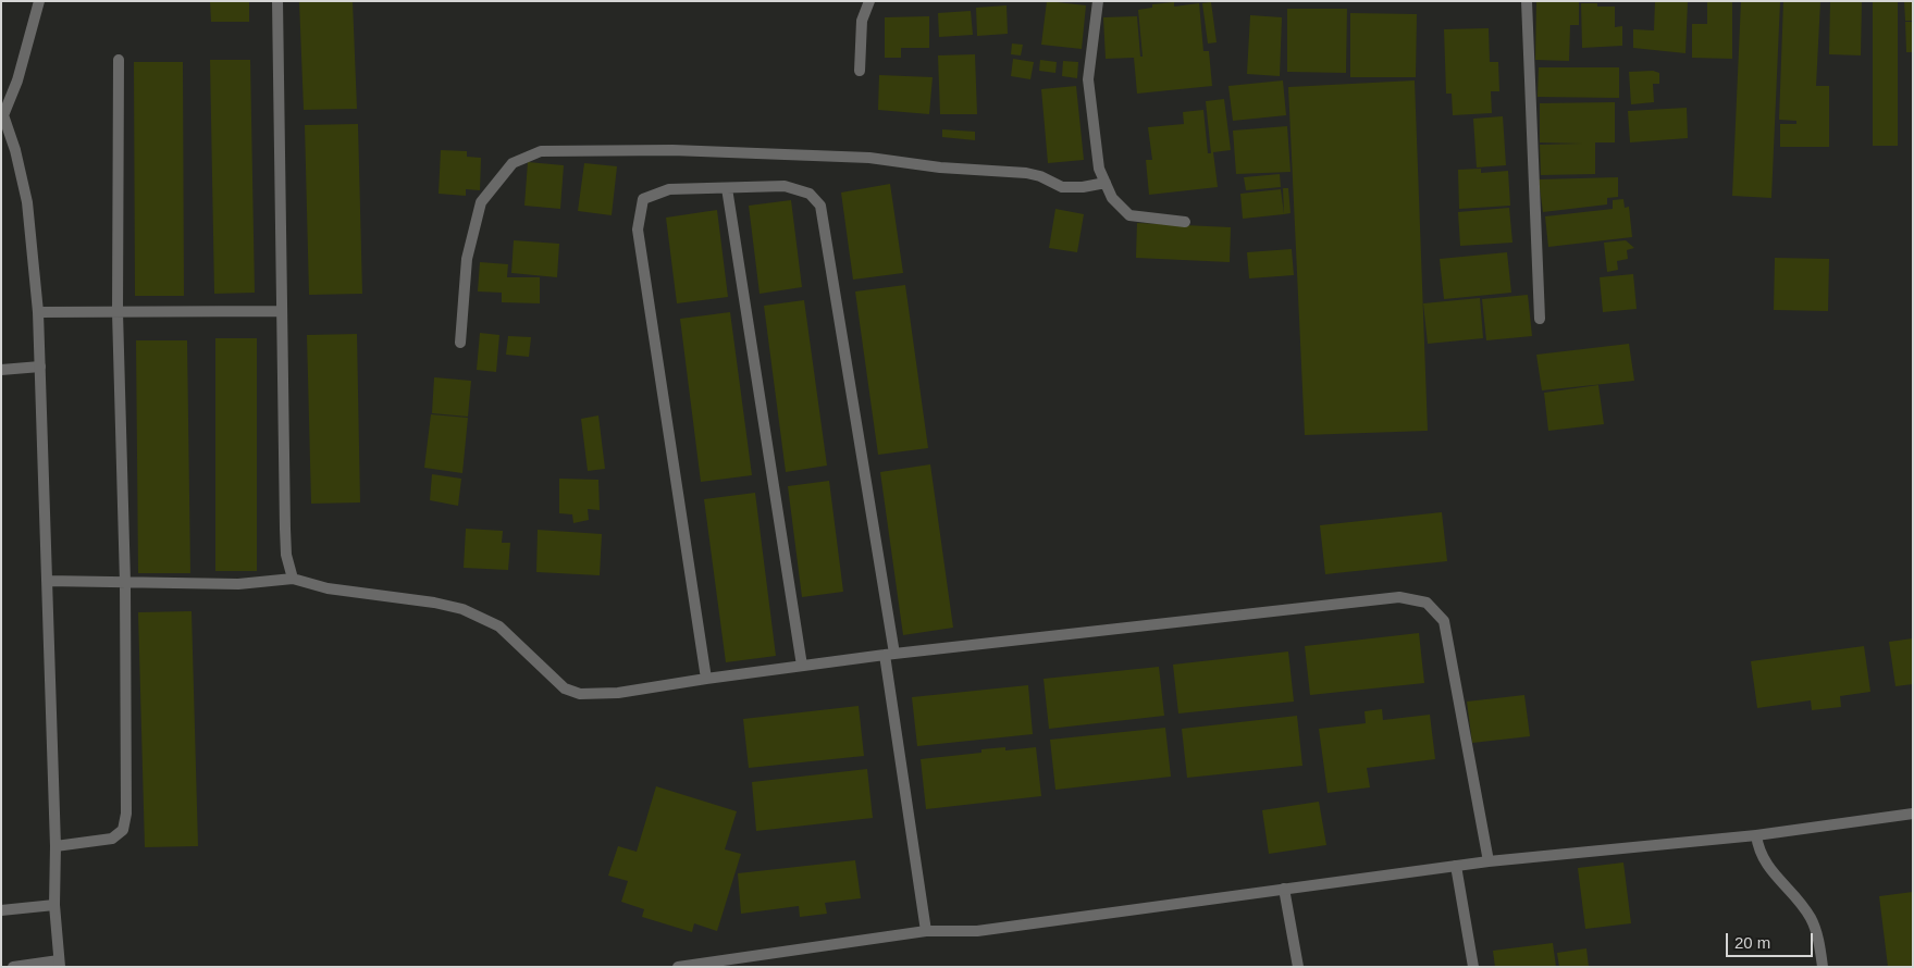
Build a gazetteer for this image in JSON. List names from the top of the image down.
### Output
{
  "scale_bar": "20 m"
}
